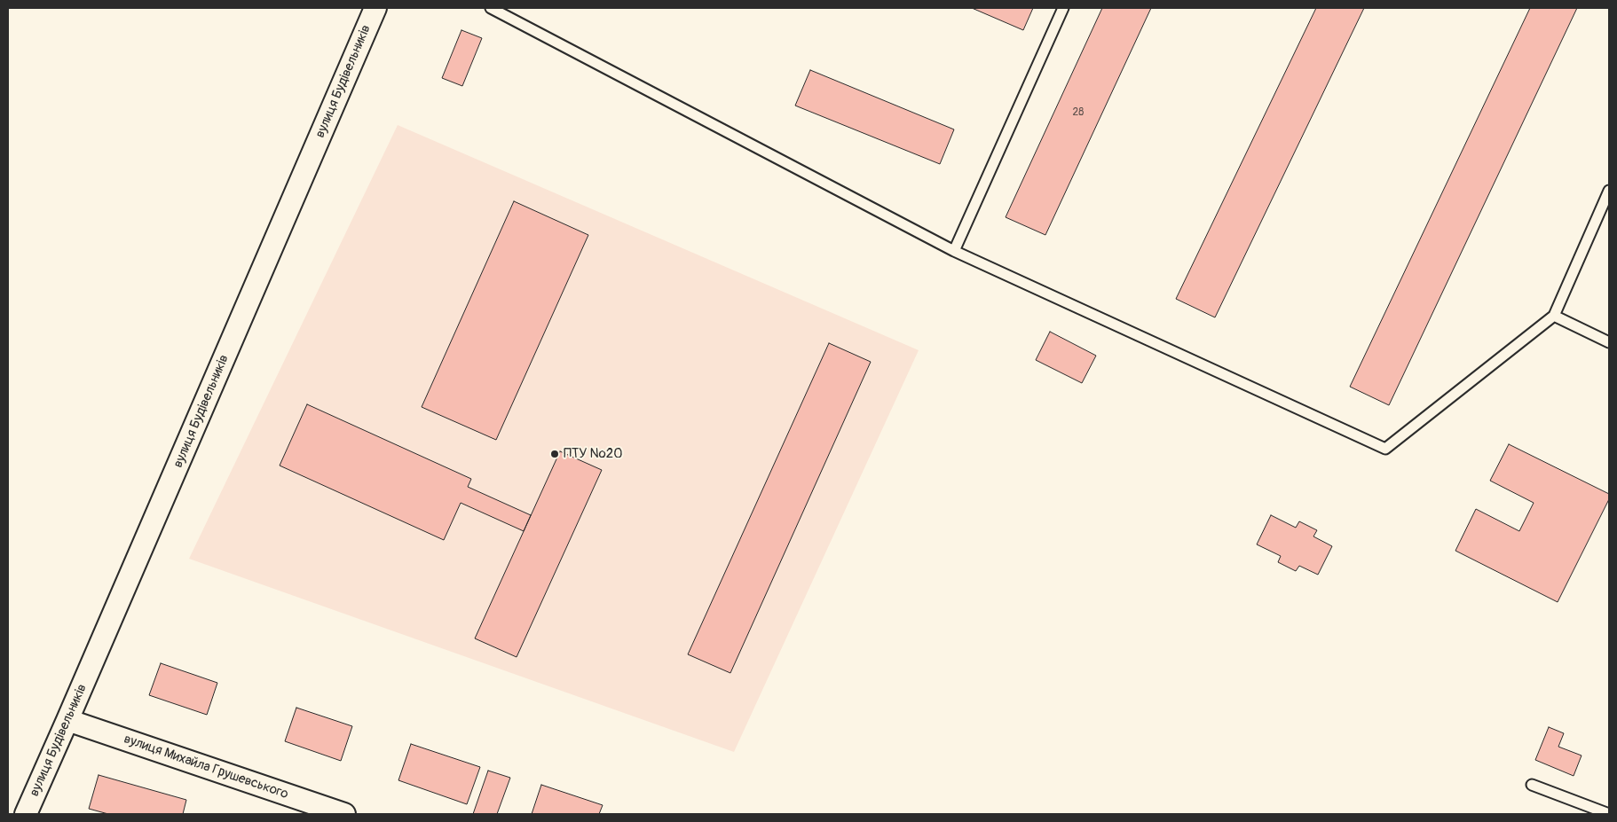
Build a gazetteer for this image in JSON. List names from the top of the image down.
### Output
{
  "streets": {
    "street": ["вулиця Будівельників", "вулиця Михайла Грушевського"]
  },
  "crossings": [
    ["вулиця Будівельників", "вулиця Михайла Грушевського"]
  ],
  "places": ["ПТУ №20"],
  "house_numbers": ["28"]
}
